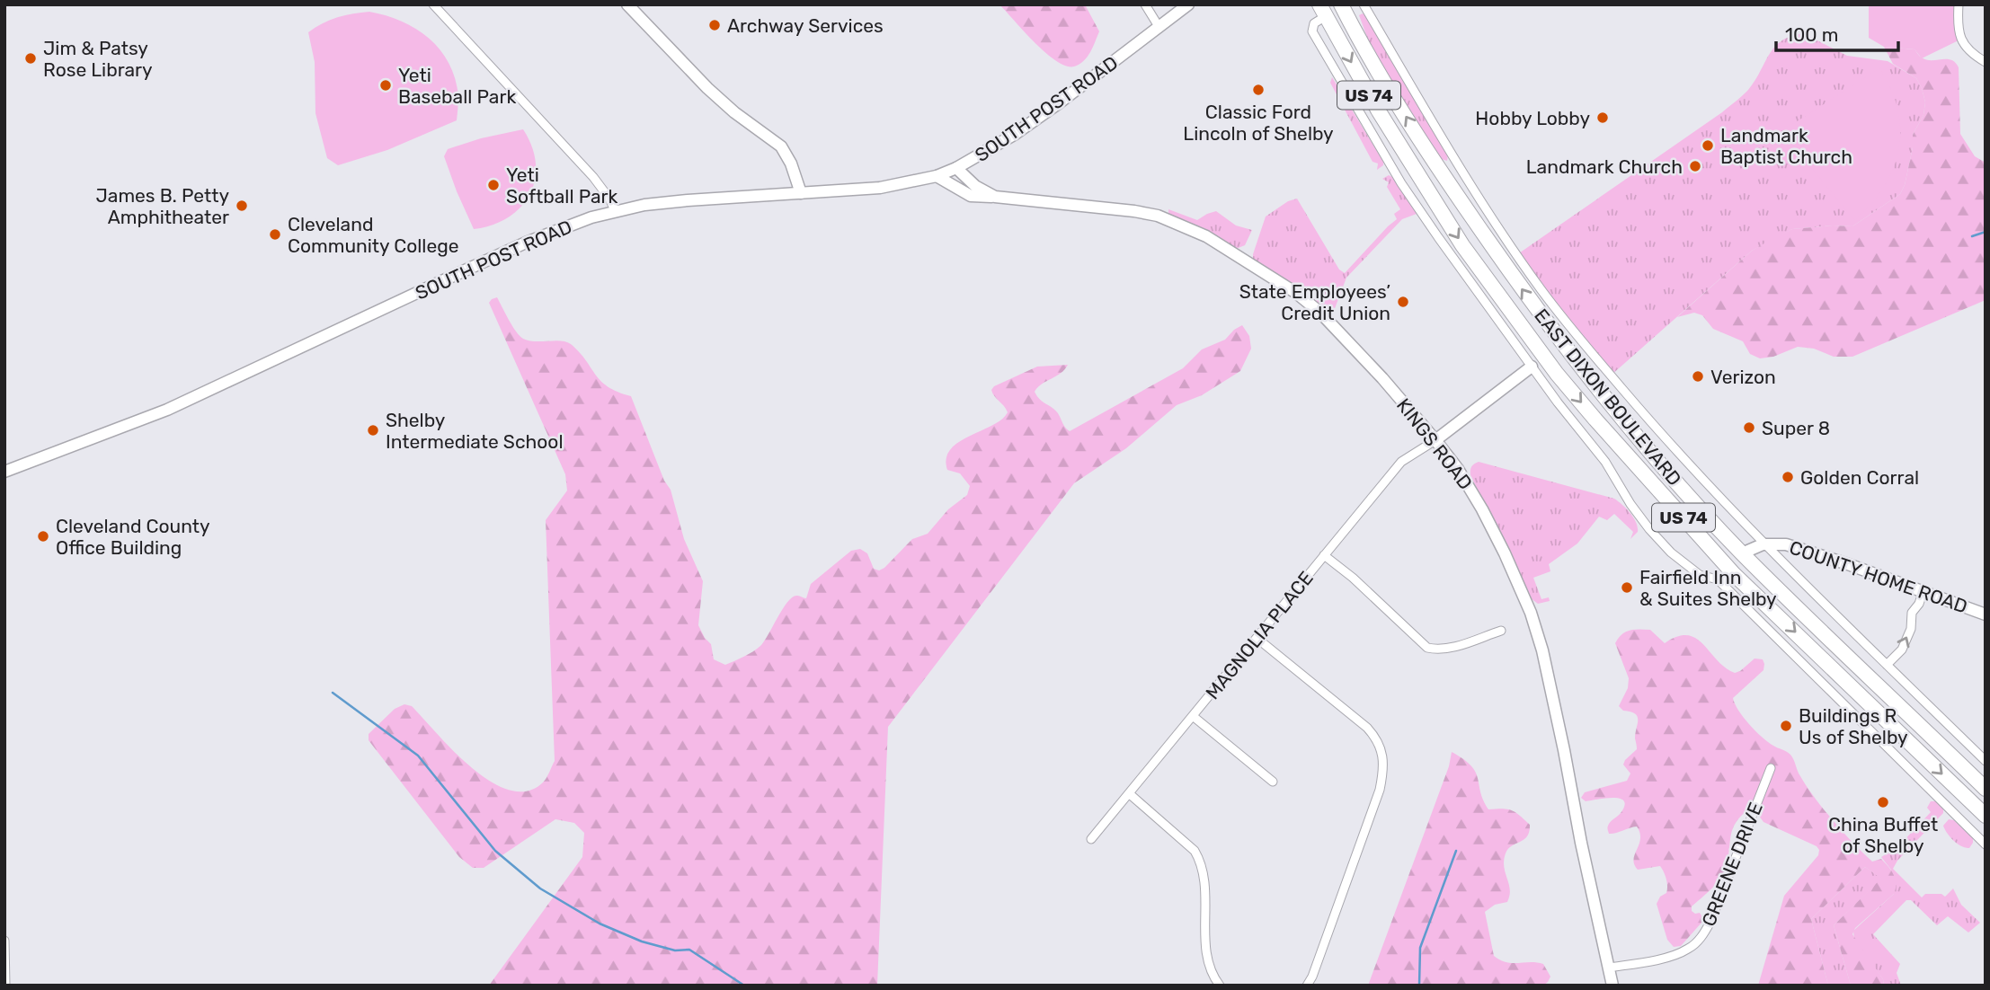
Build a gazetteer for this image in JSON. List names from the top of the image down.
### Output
{
  "streets": {
    "highway": ["US 74", "EAST DIXON BOULEVARD"],
    "street": [
      "SOUTH POST ROAD",
      "KINGS ROAD",
      "COUNTY HOME ROAD",
      "MAGNOLIA PLACE",
      "GREENE DRIVE"
    ]
  },
  "crossings": [
    ["SOUTH POST ROAD", "KINGS ROAD"],
    ["EAST DIXON BOULEVARD", "COUNTY HOME ROAD"],
    ["KINGS ROAD", "MAGNOLIA PLACE"],
    ["KINGS ROAD", "GREENE DRIVE"]
  ],
  "places": [
    "Archway Services",
    "Jim & Patsy Rose Library",
    "Yeti Baseball Park",
    "Classic Ford Lincoln of Shelby",
    "Hobby Lobby",
    "Landmark Baptist Church",
    "Landmark Church",
    "Yeti Softball Park",
    "James B. Petty Amphitheater",
    "Cleveland Community College",
    "State Employees’ Credit Union",
    "Verizon",
    "Super 8",
    "Shelby Intermediate School",
    "Golden Corral",
    "Cleveland County Office Building",
    "Fairfield Inn & Suites Shelby",
    "Buildings R Us of Shelby",
    "China Buffet of Shelby"
  ],
  "scale_bar": "100 m"
}
